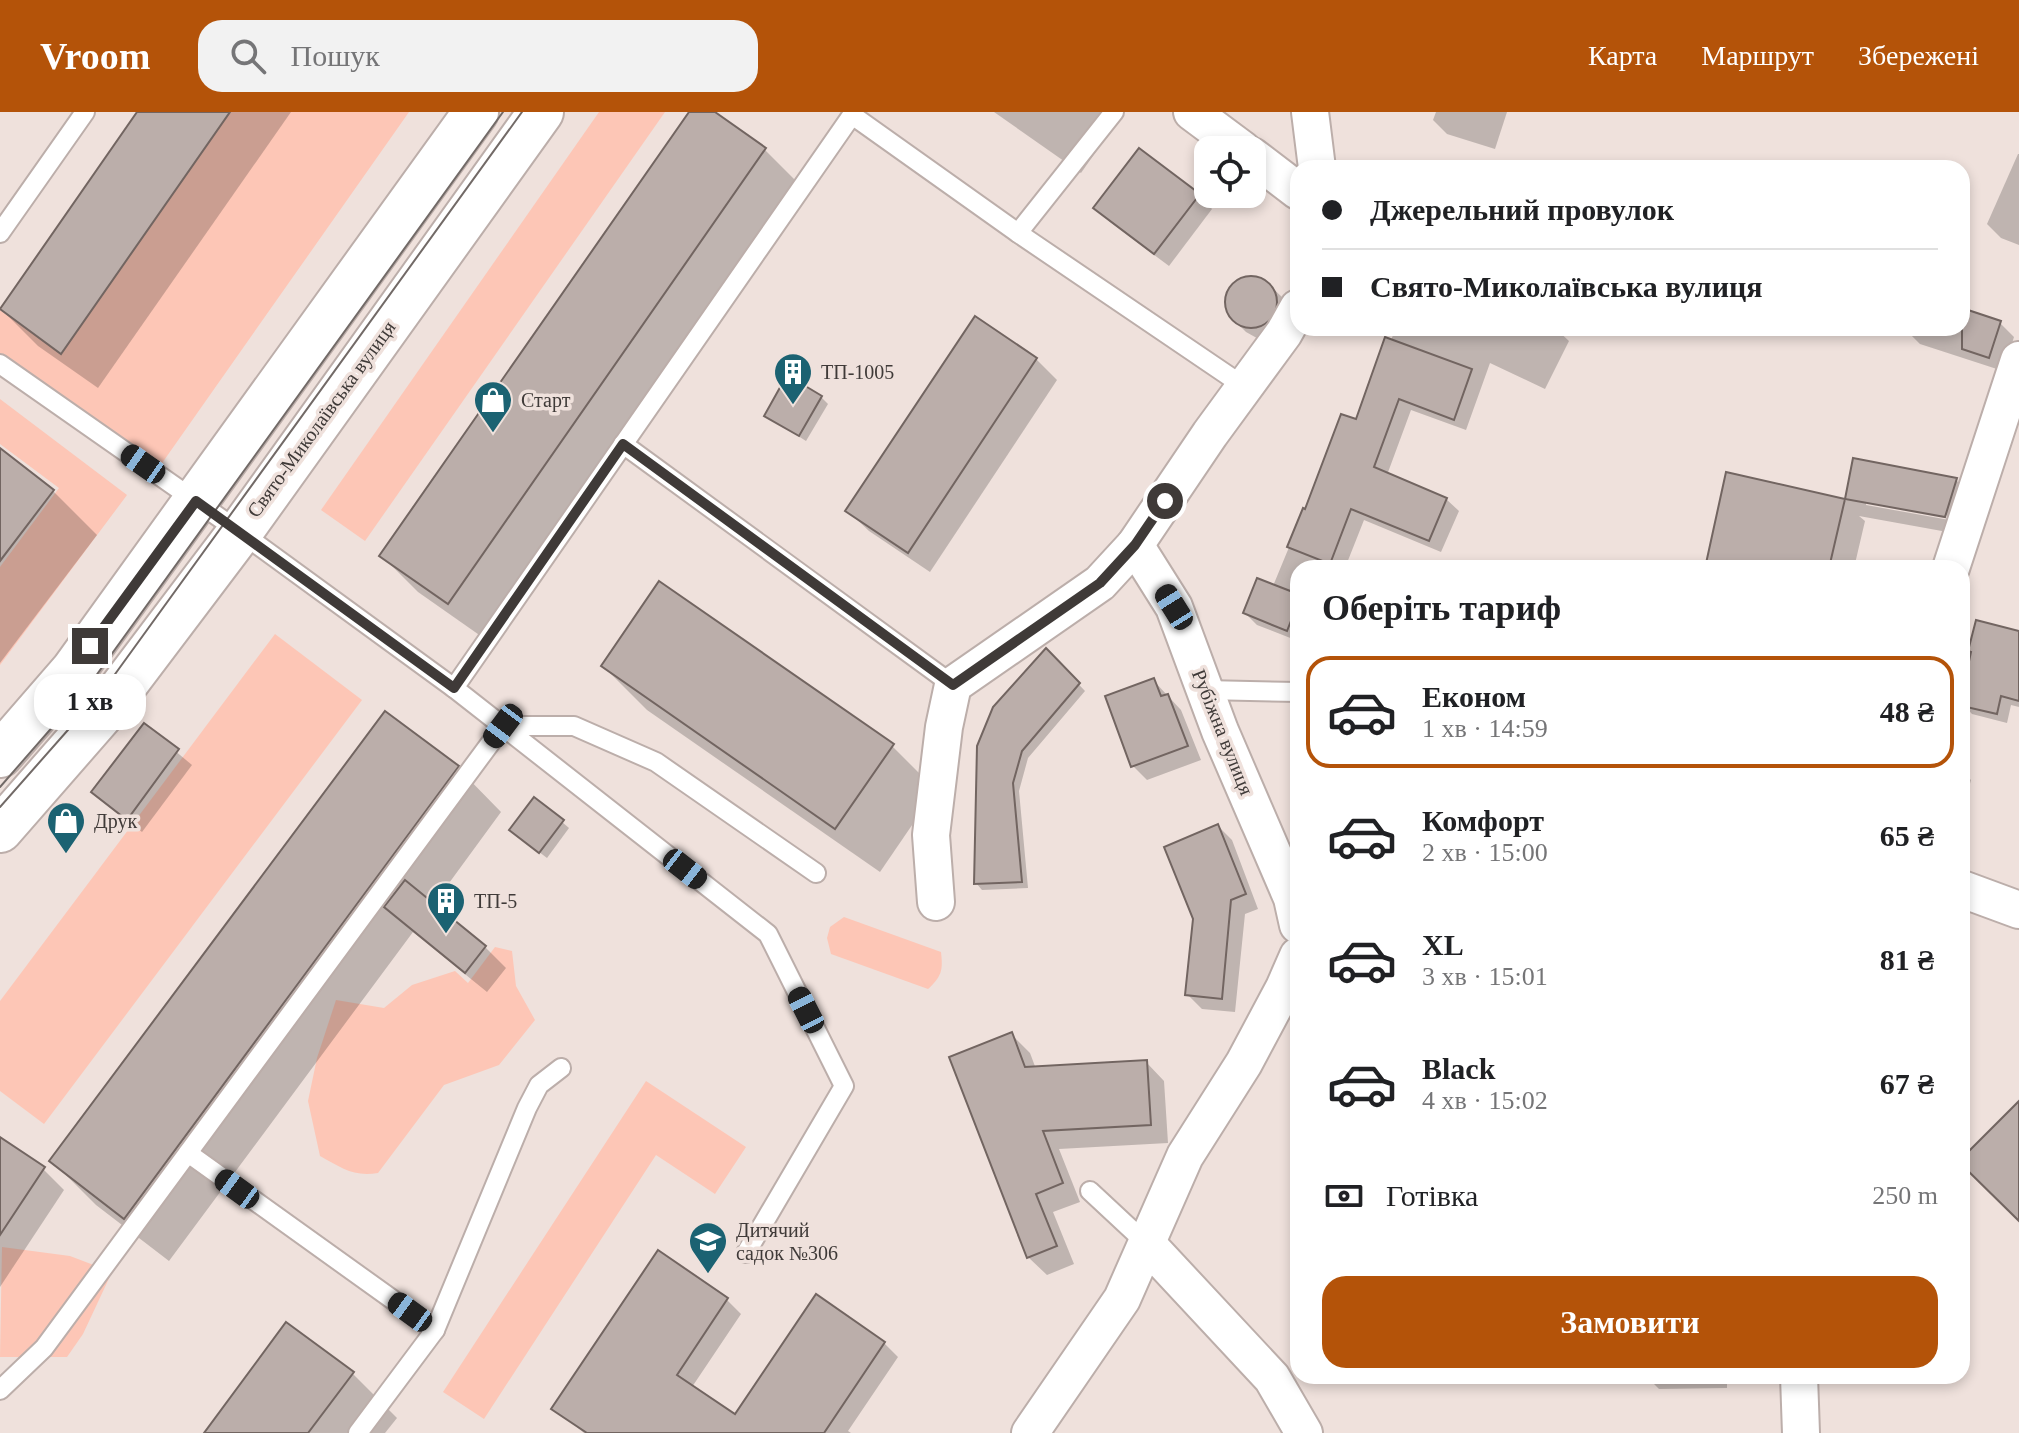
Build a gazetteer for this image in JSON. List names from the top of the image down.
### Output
{
  "streets": {
    "main road": ["Свято-Миколаївська вулиця"],
    "street": ["Рубіжна вулиця"]
  },
  "places": {
    "building": ["ТП-1005", "ТП-5"],
    "shop": ["Старт", "Друк"],
    "school or university": ["Дитячий садок №306"]
  },
  "page": {
    "header": "Vroom",
    "search": "Пошук",
    "nav": ["Карта", "Маршрут", "Збережені"],
    "banner": ["Джерельний провулок", "Свято-Миколаївська вулиця"],
    "heading": "Оберіть тариф",
    "list": [
      {
        "name": "Економ",
        "note": "1 хв · 14:59",
        "value": "48 ₴"
      },
      {
        "name": "Комфорт",
        "note": "2 хв · 15:00",
        "value": "65 ₴"
      },
      {
        "name": "XL",
        "note": "3 хв · 15:01",
        "value": "81 ₴"
      },
      {
        "name": "Black",
        "note": "4 хв · 15:02",
        "value": "67 ₴"
      }
    ],
    "bubble": "1 хв",
    "pay": ["Готівка", "250 m"],
    "buttons": "Замовити"
  }
}
